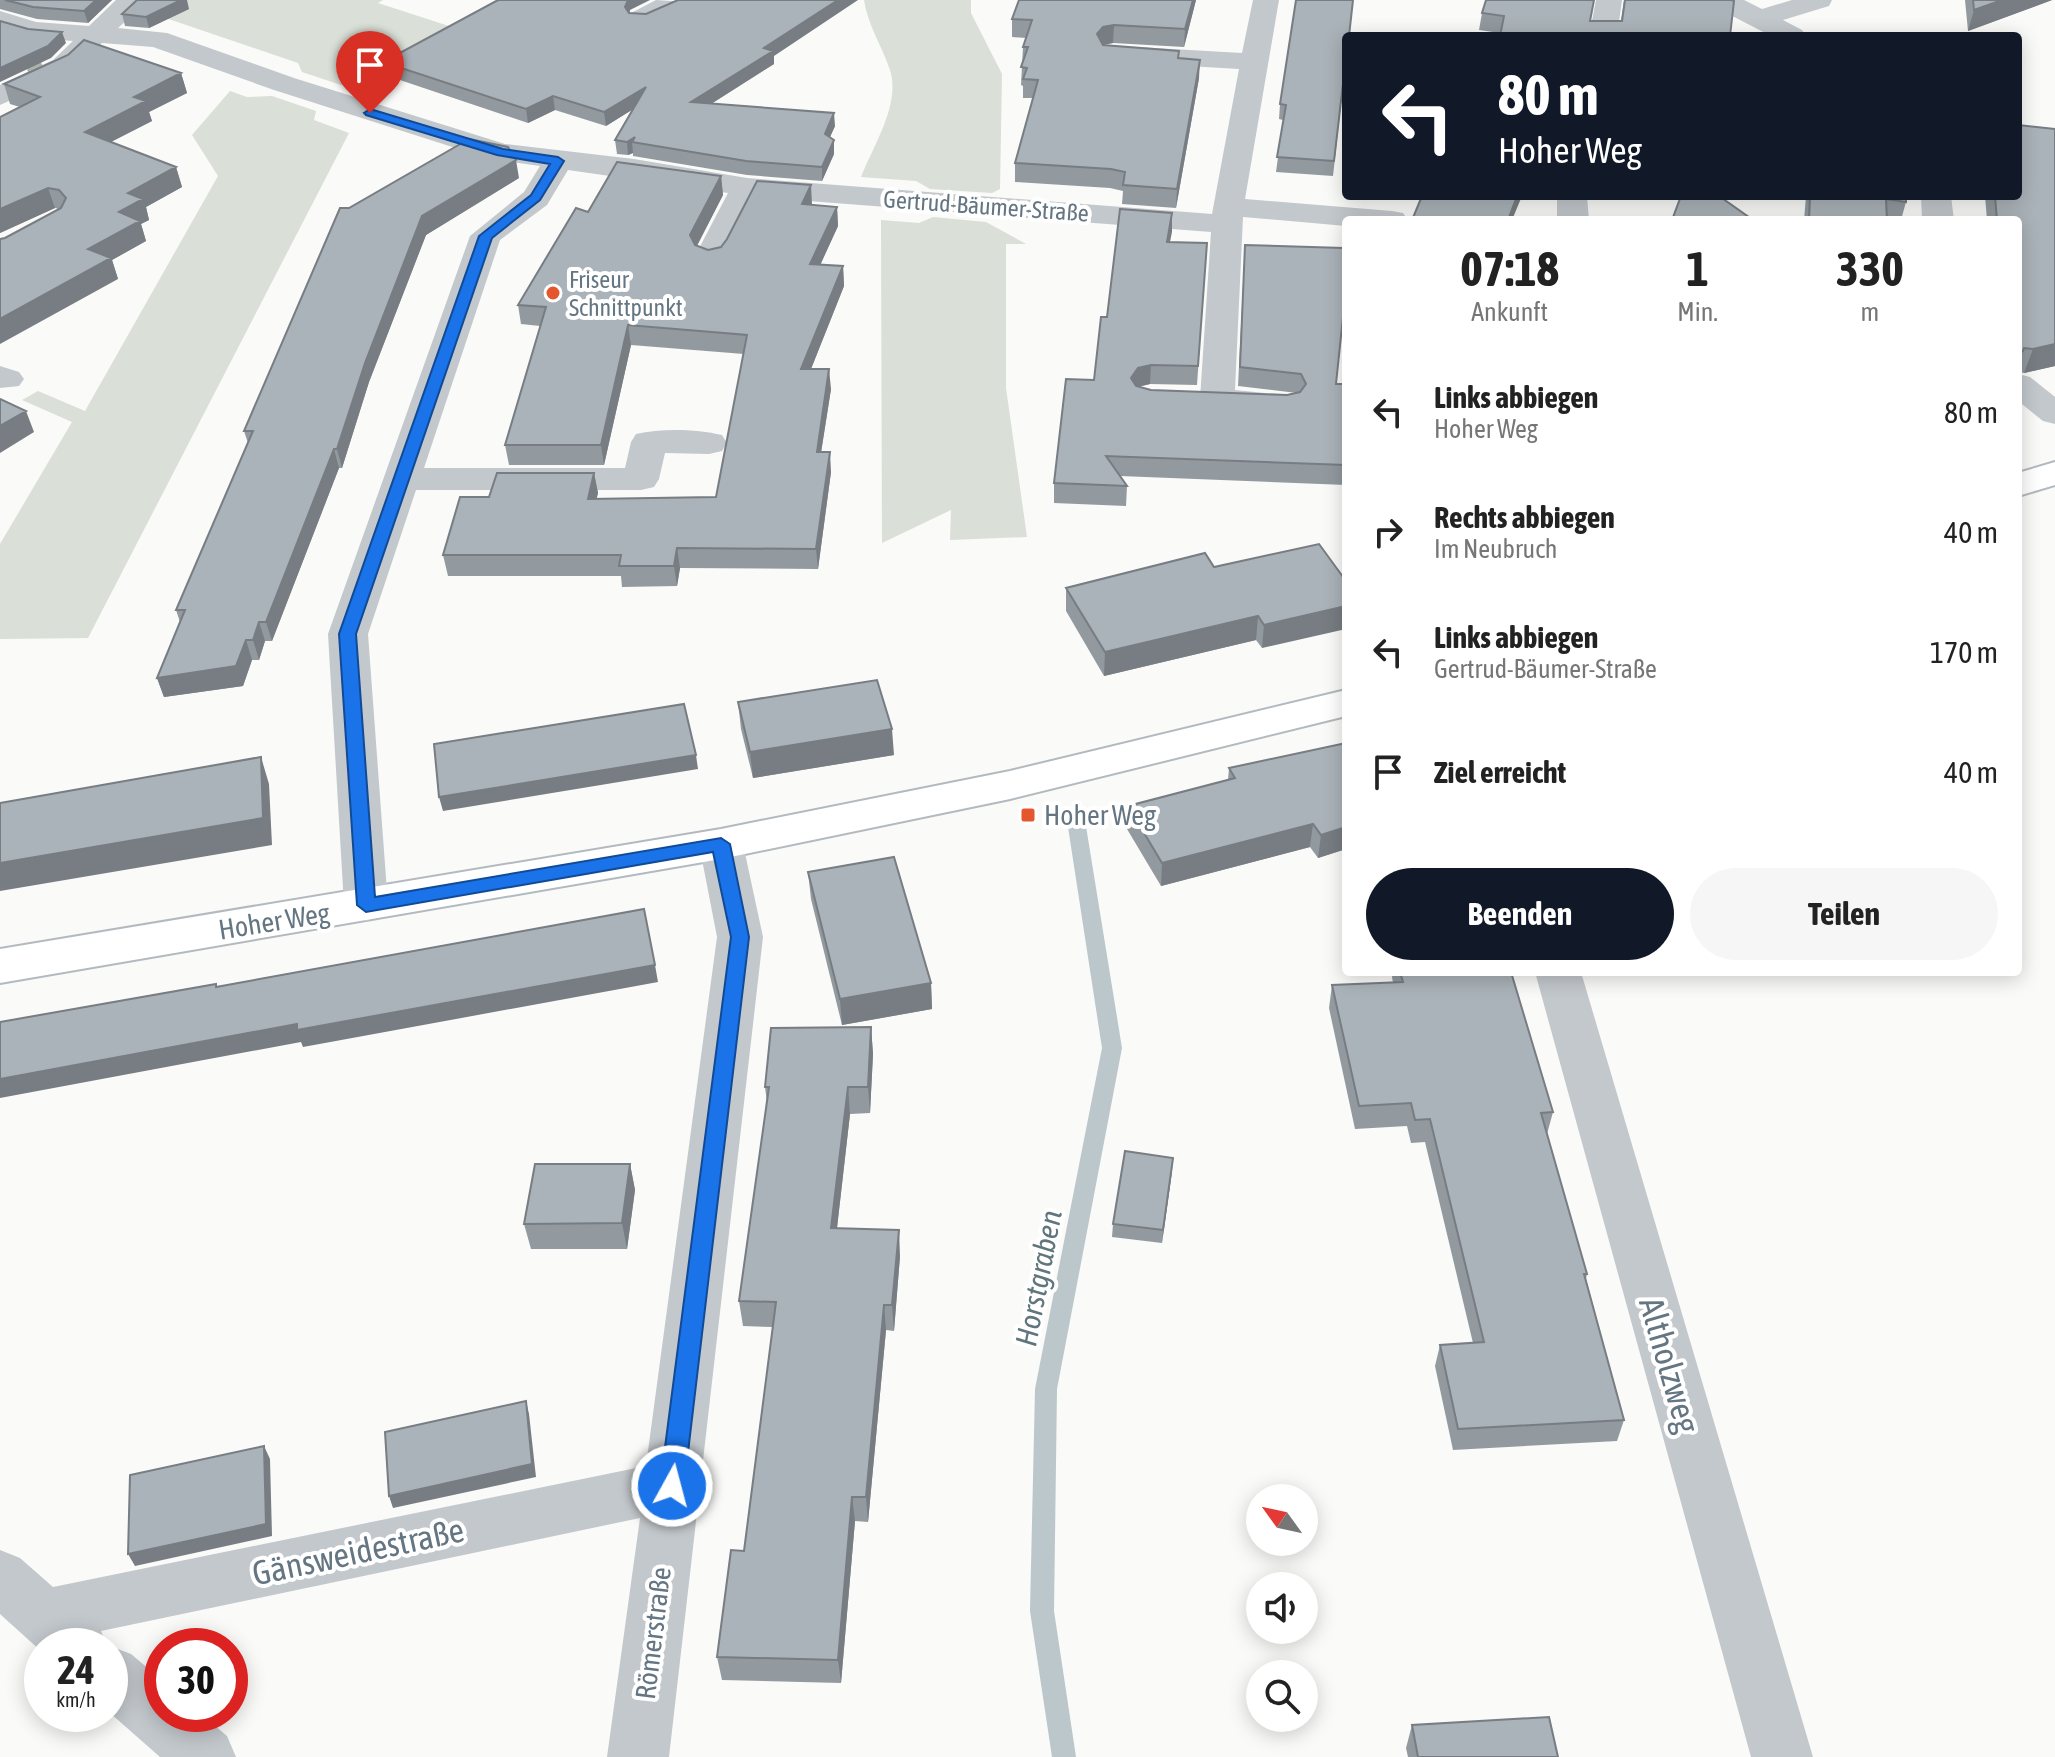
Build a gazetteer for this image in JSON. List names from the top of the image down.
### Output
{
  "streets": {
    "street": [
      "Gertrud-Bäumer-Straße",
      "Hoher Weg",
      "Altholzweg",
      "Gänsweidestraße",
      "Römerstraße"
    ]
  },
  "crossings": [
    ["Hoher Weg", "Römerstraße"],
    ["Gänsweidestraße", "Römerstraße"]
  ],
  "water": ["Horstgraben"],
  "places": {
    "other": ["Friseur Schnittpunkt"],
    "transit": ["Hoher Weg"]
  },
  "north": "top left",
  "page": {
    "turn": ["80 m", "Hoher Weg"],
    "eta": [
      "07:18",
      "Ankunft",
      "1",
      "Min.",
      "330",
      "m"
    ],
    "list": [
      {
        "name": "Links abbiegen",
        "note": "Hoher Weg",
        "value": "80 m"
      },
      {
        "name": "Rechts abbiegen",
        "note": "Im Neubruch",
        "value": "40 m"
      },
      {
        "name": "Links abbiegen",
        "note": "Gertrud-Bäumer-Straße",
        "value": "170 m"
      },
      {
        "name": "Ziel erreicht",
        "value": "40 m"
      }
    ],
    "buttons": ["Beenden", "Teilen"],
    "speed": "24 km/h",
    "limit": "30"
  }
}
